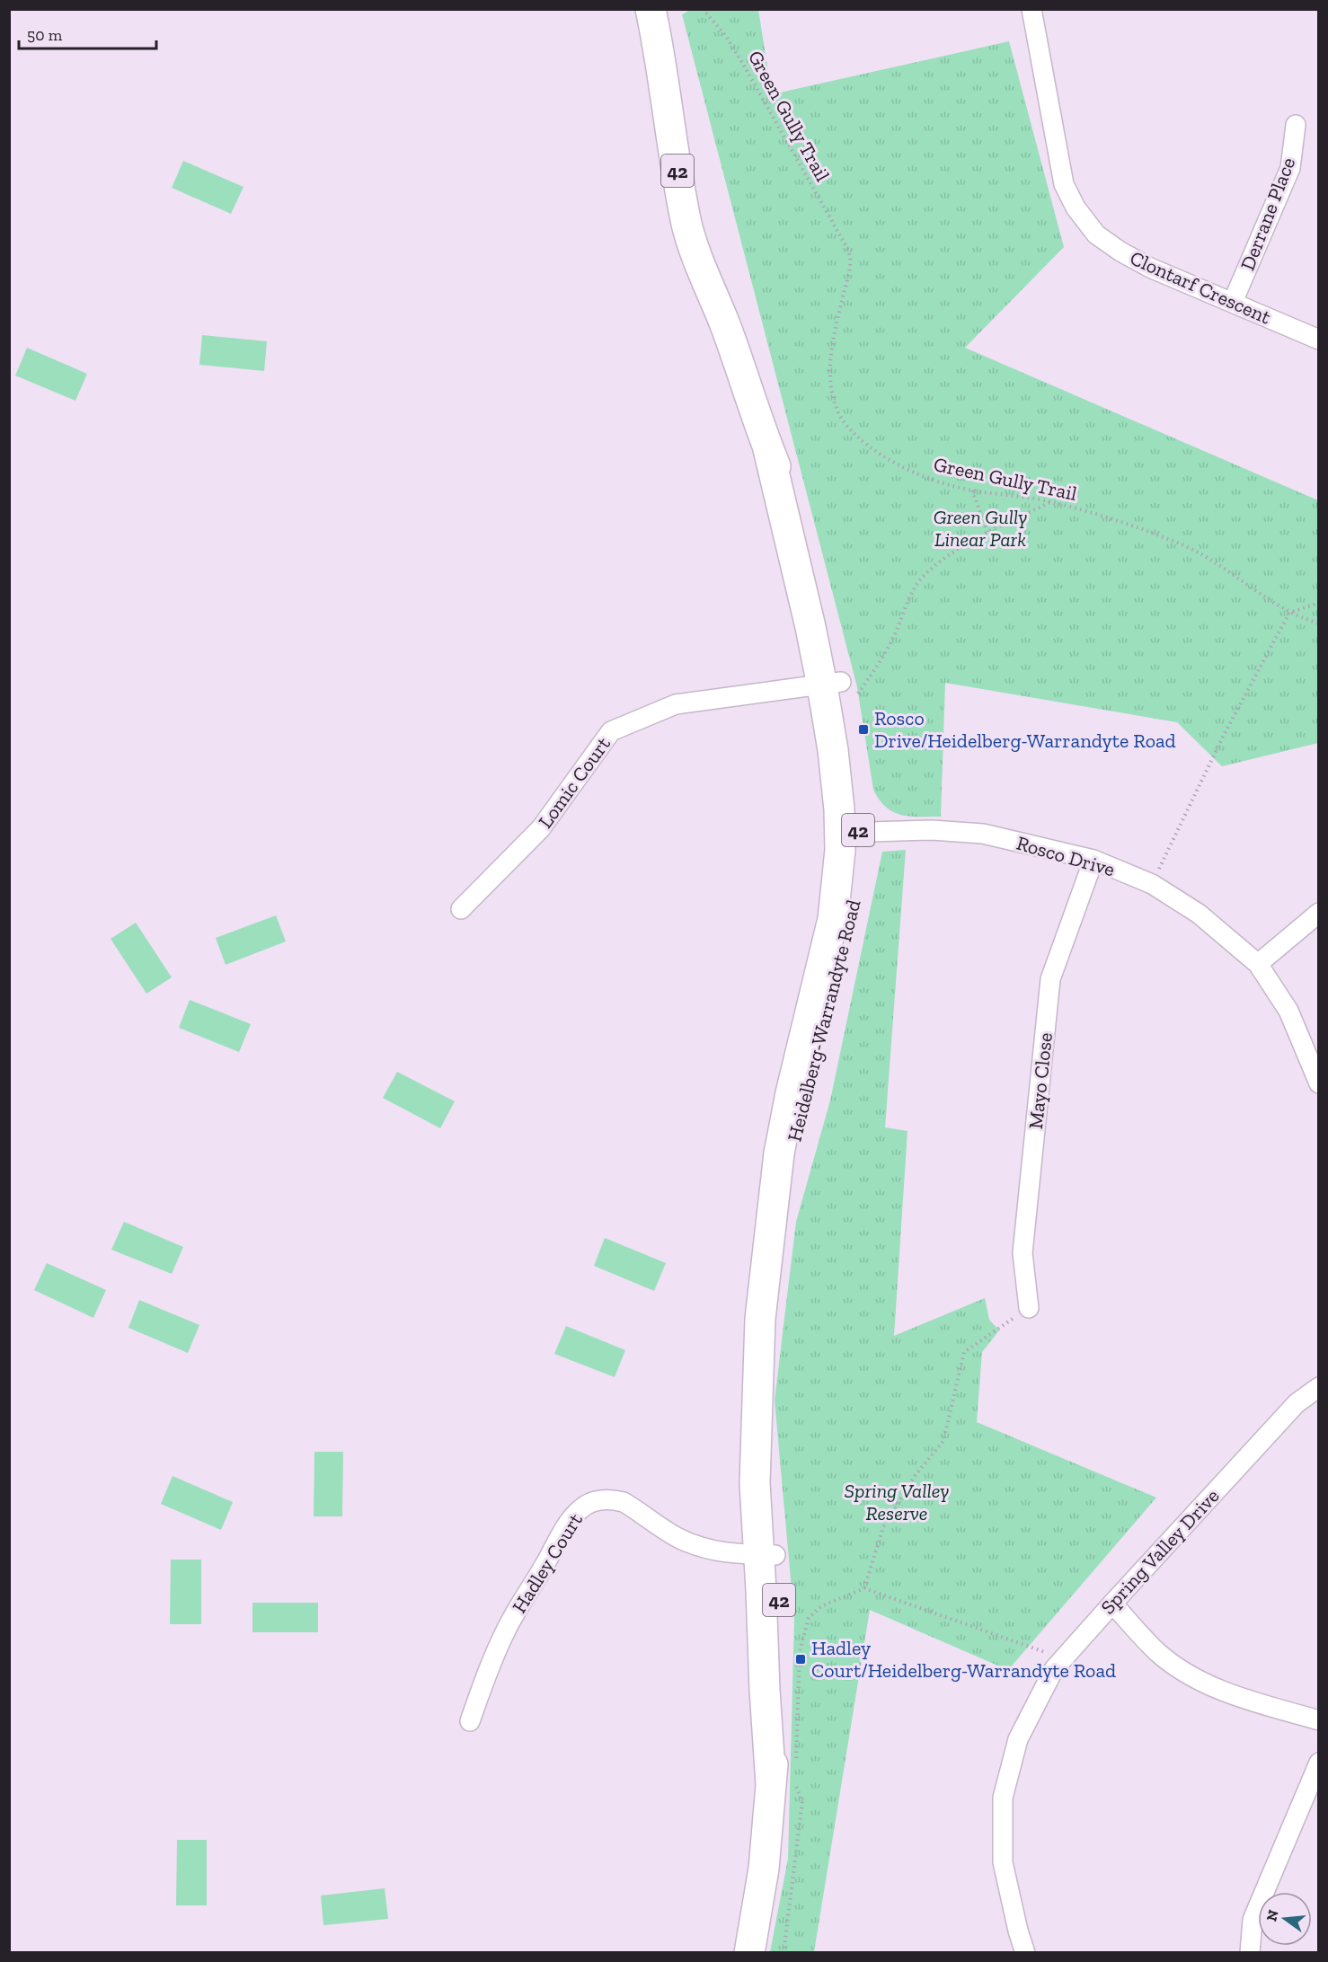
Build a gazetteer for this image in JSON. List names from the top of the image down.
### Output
{
  "streets": {
    "main road": ["42", "Heidelberg-Warrandyte Road"],
    "street": [
      "Derrane Place",
      "Clontarf Crescent",
      "Lomic Court",
      "Rosco Drive",
      "Mayo Close",
      "Spring Valley Drive",
      "Hadley Court"
    ],
    "path": ["Green Gully Trail"]
  },
  "crossings": [
    ["Derrane Place", "Clontarf Crescent"],
    ["Lomic Court", "Heidelberg-Warrandyte Road"],
    ["Rosco Drive", "Heidelberg-Warrandyte Road"],
    ["Rosco Drive", "Mayo Close"],
    ["Heidelberg-Warrandyte Road", "Hadley Court"]
  ],
  "parks": ["Green Gully Linear Park", "Spring Valley Reserve"],
  "places": {
    "transit": ["Rosco Drive/Heidelberg-Warrandyte Road", "Hadley Court/Heidelberg-Warrandyte Road"]
  },
  "scale_bar": "50 m",
  "north": "left"
}
